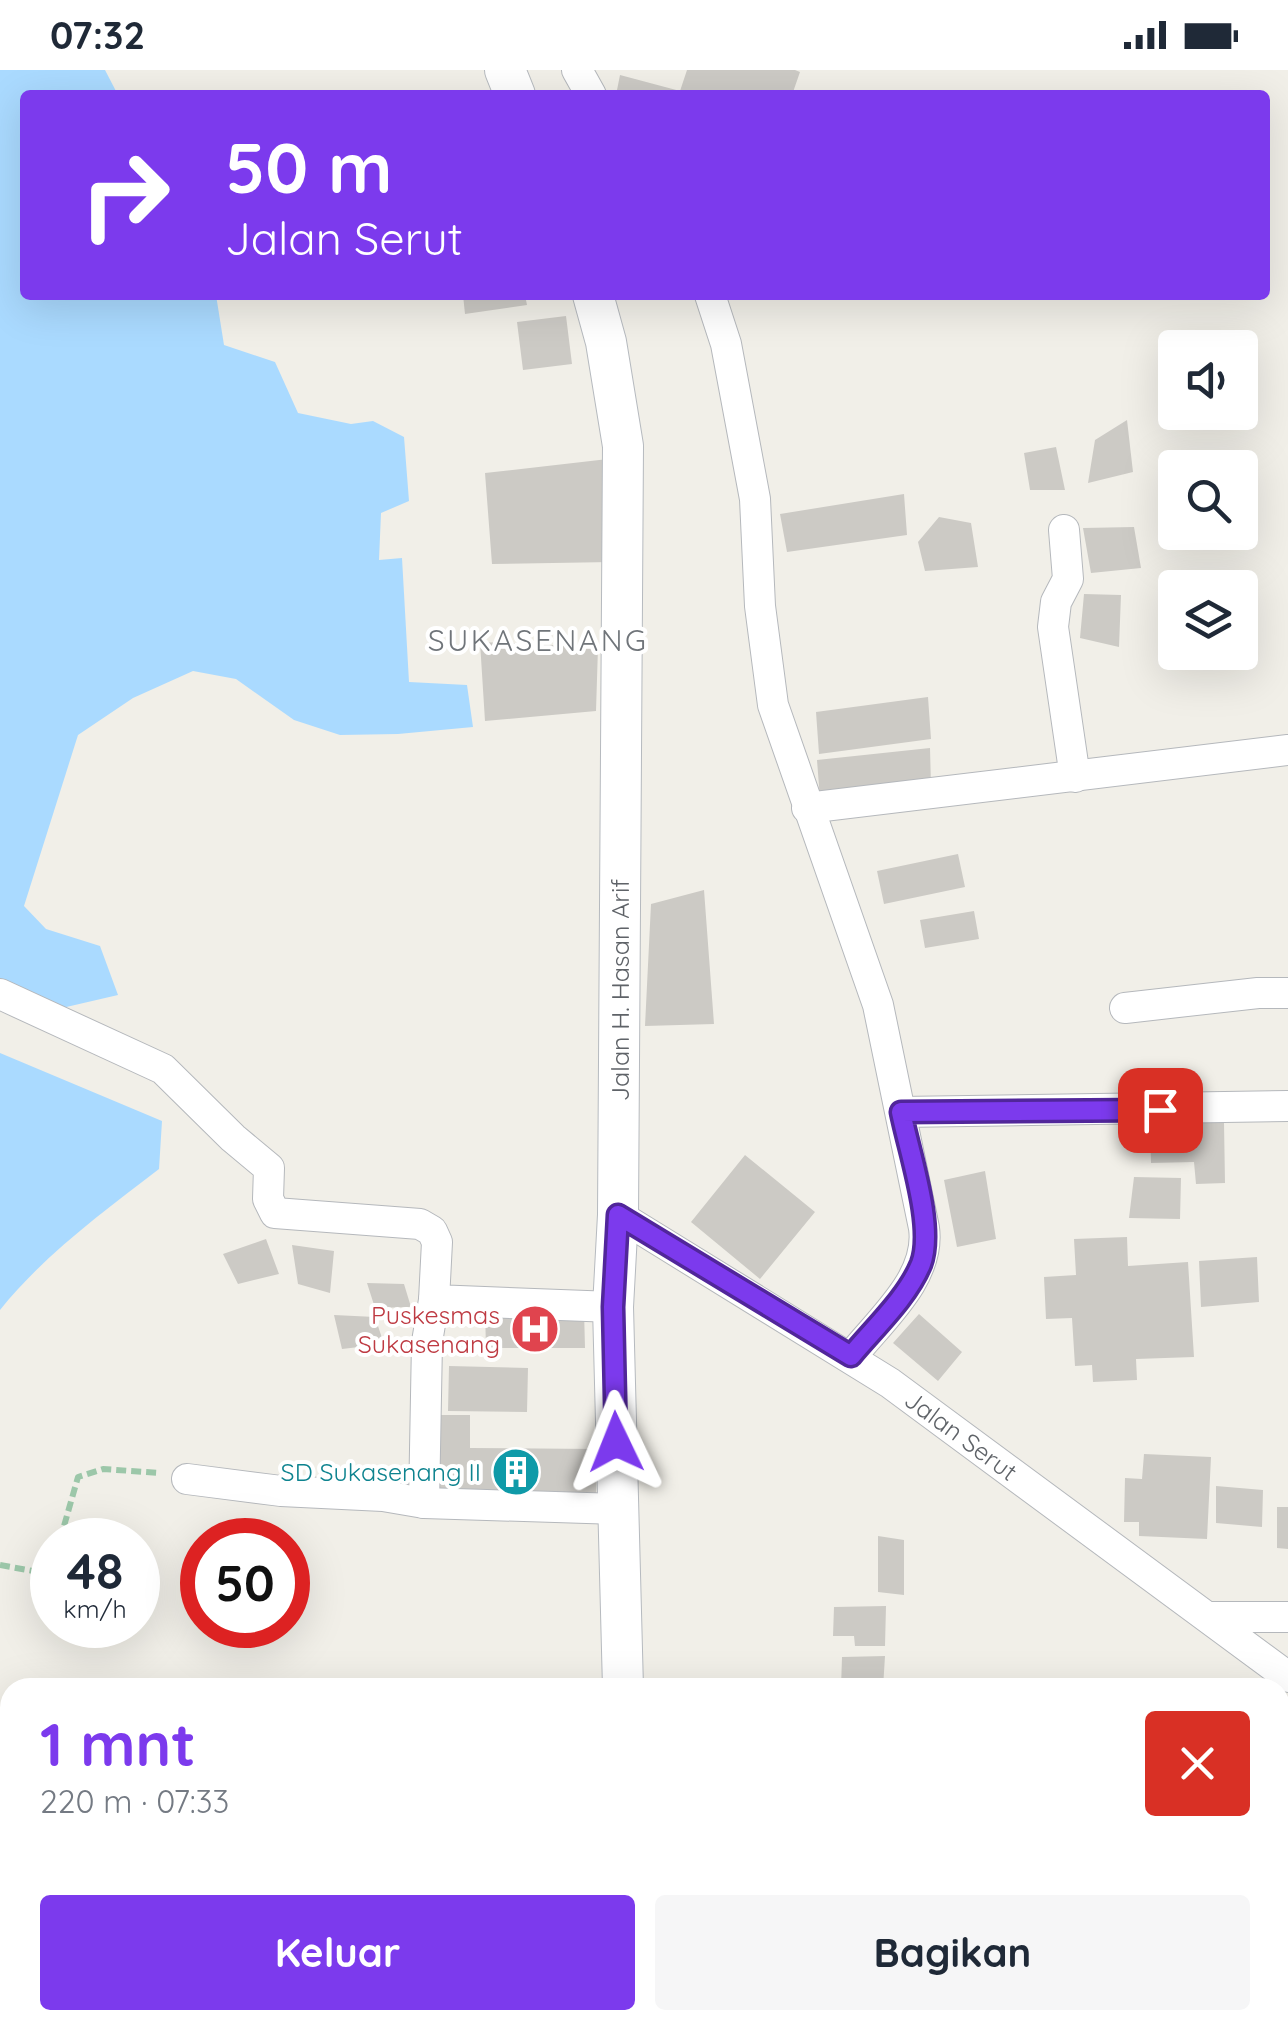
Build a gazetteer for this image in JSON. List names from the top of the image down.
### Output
{
  "streets": {
    "main road": ["Jalan H. Hasan Arif"],
    "street": ["Jalan Serut"]
  },
  "crossings": [
    ["Jalan H. Hasan Arif", "Jalan Serut"]
  ],
  "districts": ["SUKASENANG"],
  "places": {
    "hospital": ["Puskesmas Sukasenang"],
    "building": ["SD Sukasenang II"]
  },
  "page": {
    "status": "07:32",
    "turn": ["50 m", "Jalan Serut"],
    "speed": "48 km/h",
    "limit": "50",
    "heading": ["1 mnt", "220 m · 07:33"],
    "buttons": ["Keluar", "Bagikan"]
  }
}
